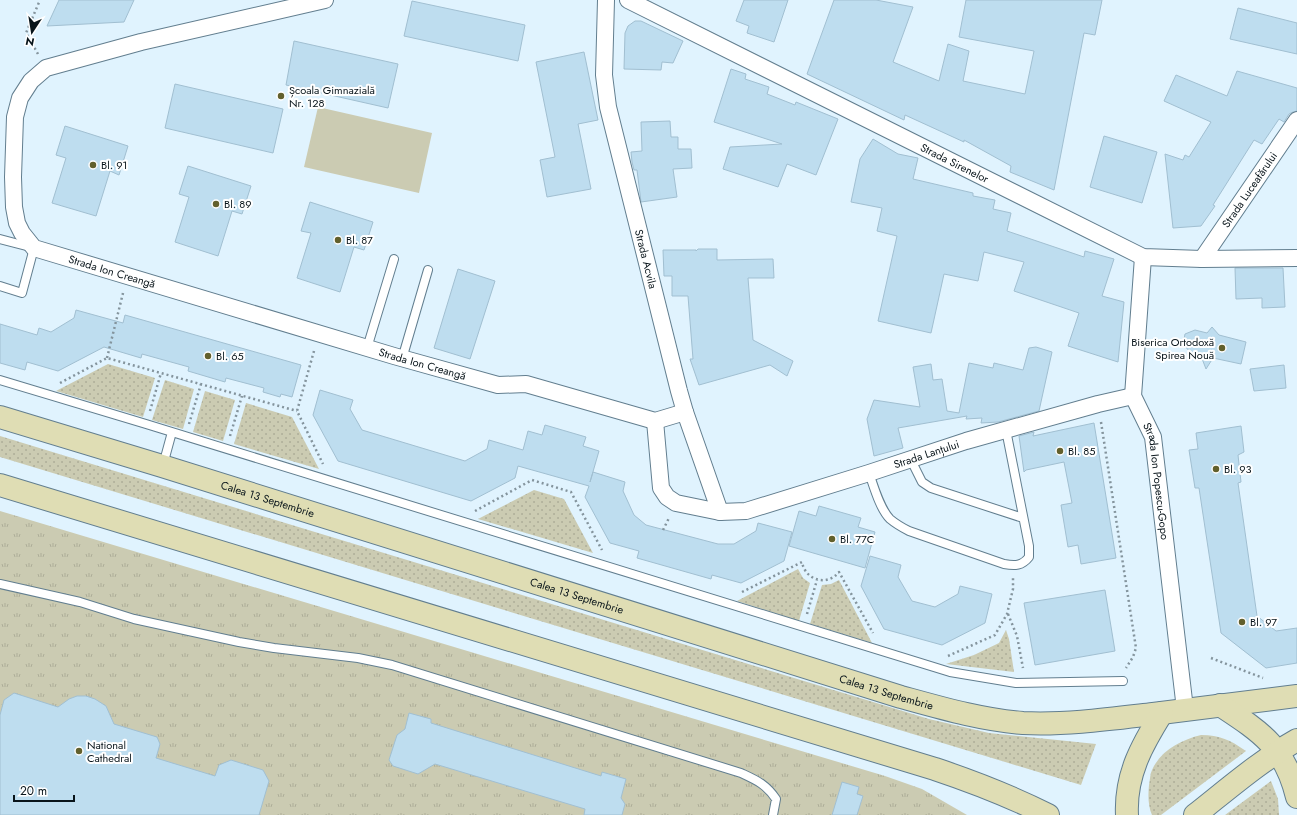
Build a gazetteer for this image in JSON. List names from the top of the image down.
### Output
{
  "streets": {
    "main road": ["Calea 13 Septembrie"],
    "street": [
      "Strada Sirenelor",
      "Strada Luceafărului",
      "Strada Acvila",
      "Strada Ion Creangă",
      "Strada Lanțului",
      "Strada Ion Popescu-Gopo"
    ]
  },
  "crossings": [
    ["Strada Sirenelor", "Strada Luceafărului"],
    ["Strada Acvila", "Strada Lanțului"],
    ["Strada Lanțului", "Strada Ion Popescu-Gopo"],
    ["Strada Ion Popescu-Gopo", "Calea 13 Septembrie"]
  ],
  "places": [
    "Școala Gimnazială Nr. 128",
    "Bl. 91",
    "Bl. 89",
    "Bl. 87",
    "Biserica Ortodoxă Spirea Nouă",
    "Bl. 65",
    "Bl. 85",
    "Bl. 93",
    "Bl. 77C",
    "Bl. 97",
    "National Cathedral"
  ],
  "scale_bar": "20 m",
  "north": "bottom"
}
